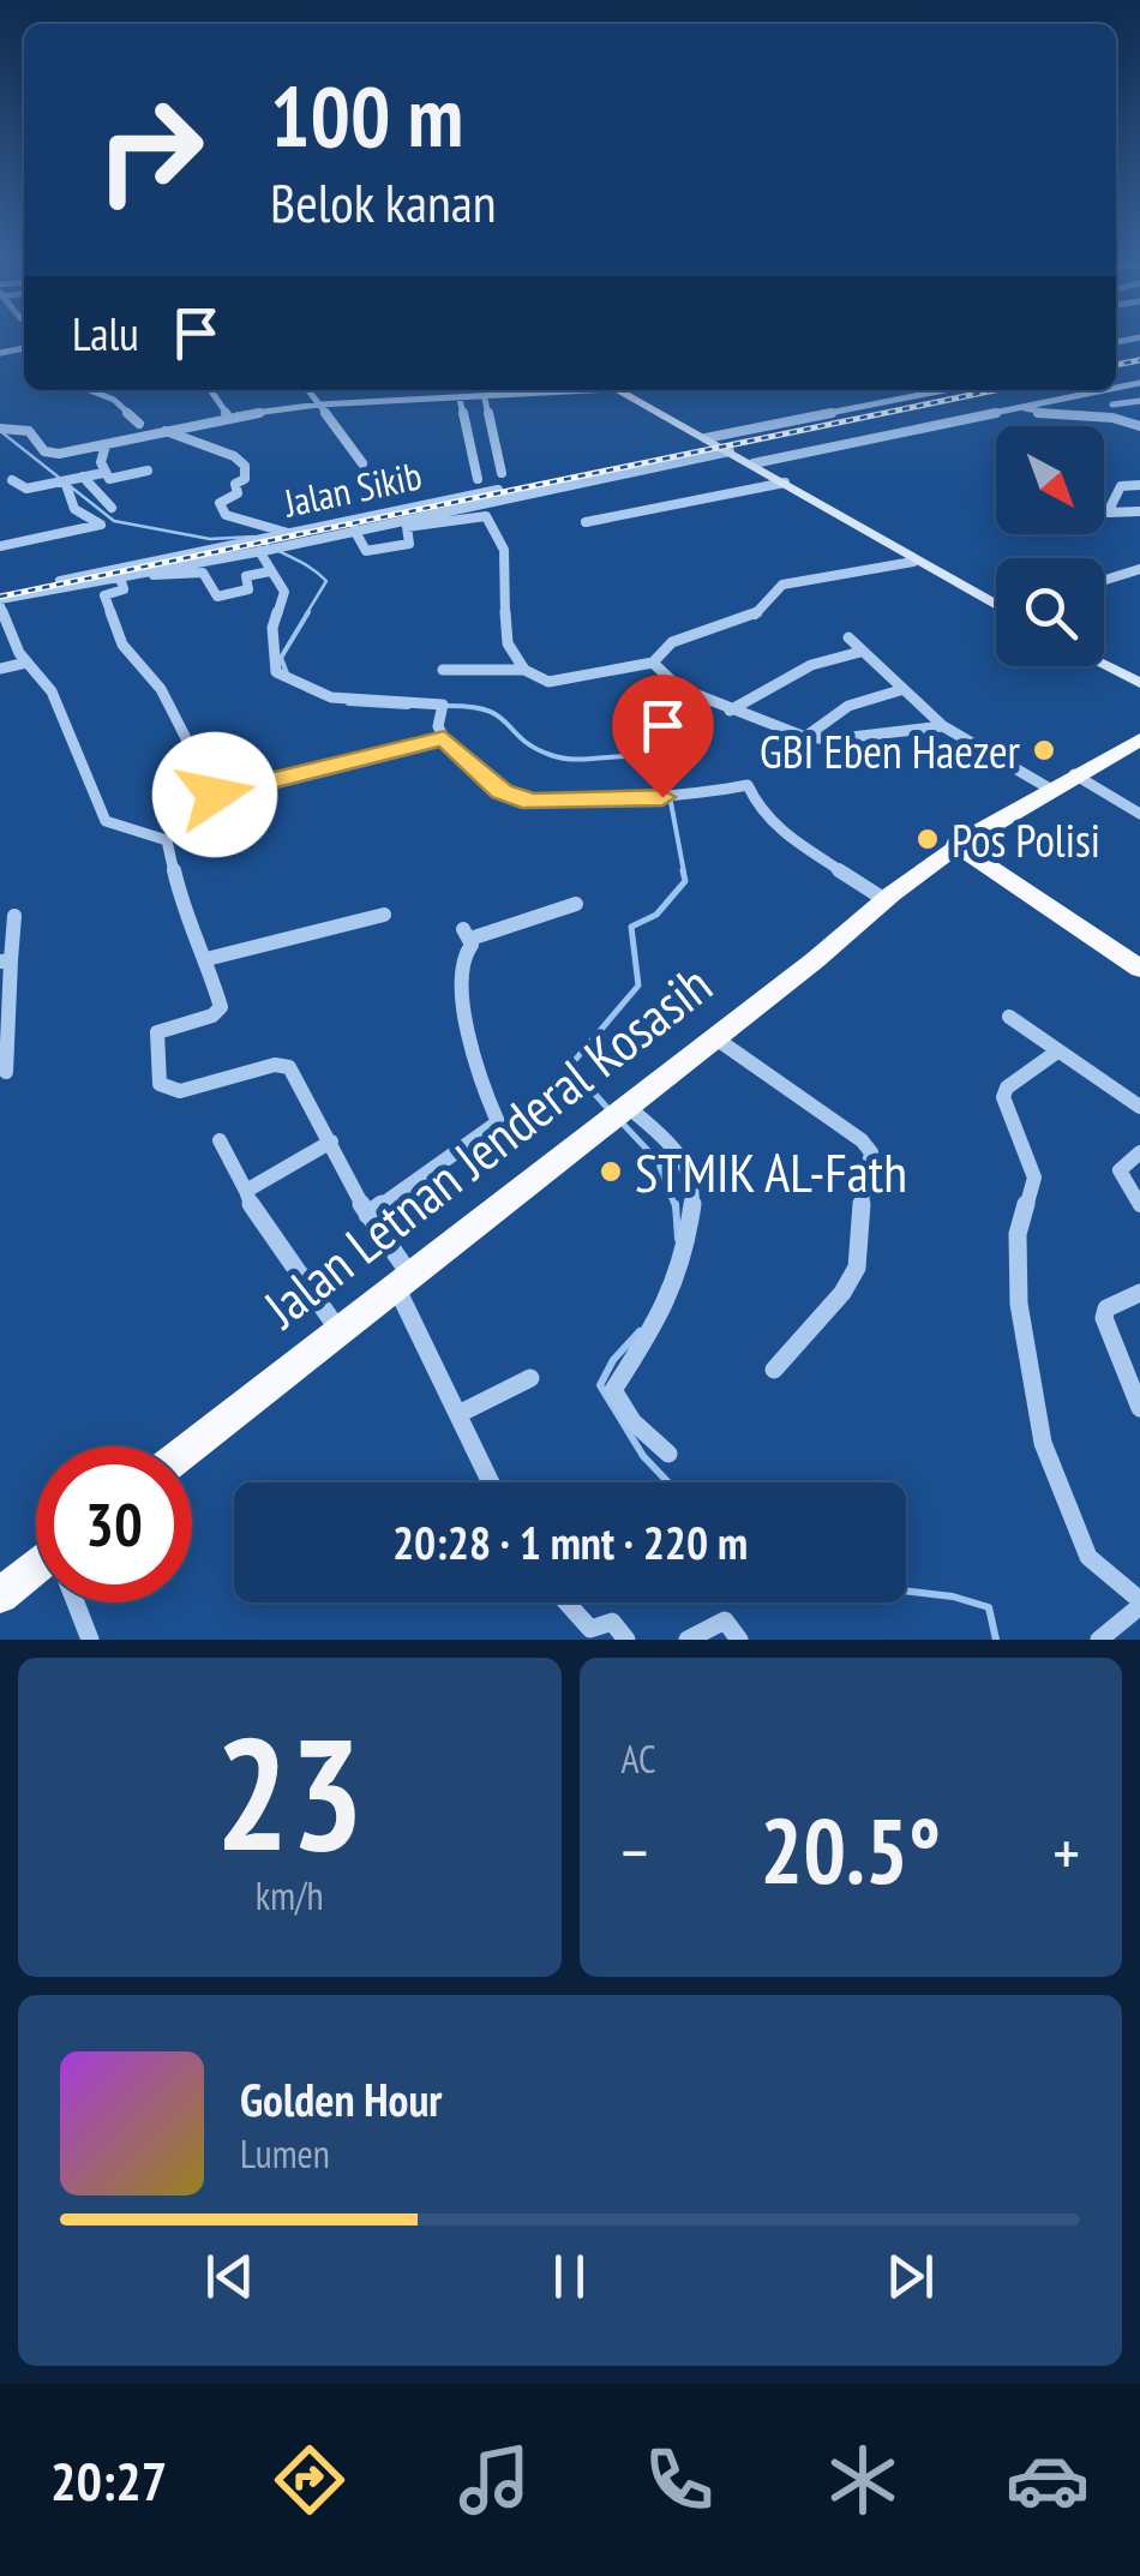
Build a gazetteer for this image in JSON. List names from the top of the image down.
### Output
{
  "streets": {
    "highway": ["Jalan Letnan Jenderal Kosasih"],
    "street": ["Jalan Sikib"]
  },
  "places": ["GBI Eben Haezer", "Pos Polisi", "STMIK AL-Fath"],
  "north": "bottom right",
  "page": {
    "turn": ["100 m", "Belok kanan"],
    "then": "Lalu",
    "limit": "30",
    "trip": "20:28 · 1 mnt · 220 m",
    "tile": [
      ["23", "km/h"],
      "AC"
    ],
    "heat": ["−", "20.5°", "+"],
    "song": ["Golden Hour", "Lumen"],
    "tabs": "20:27"
  }
}
